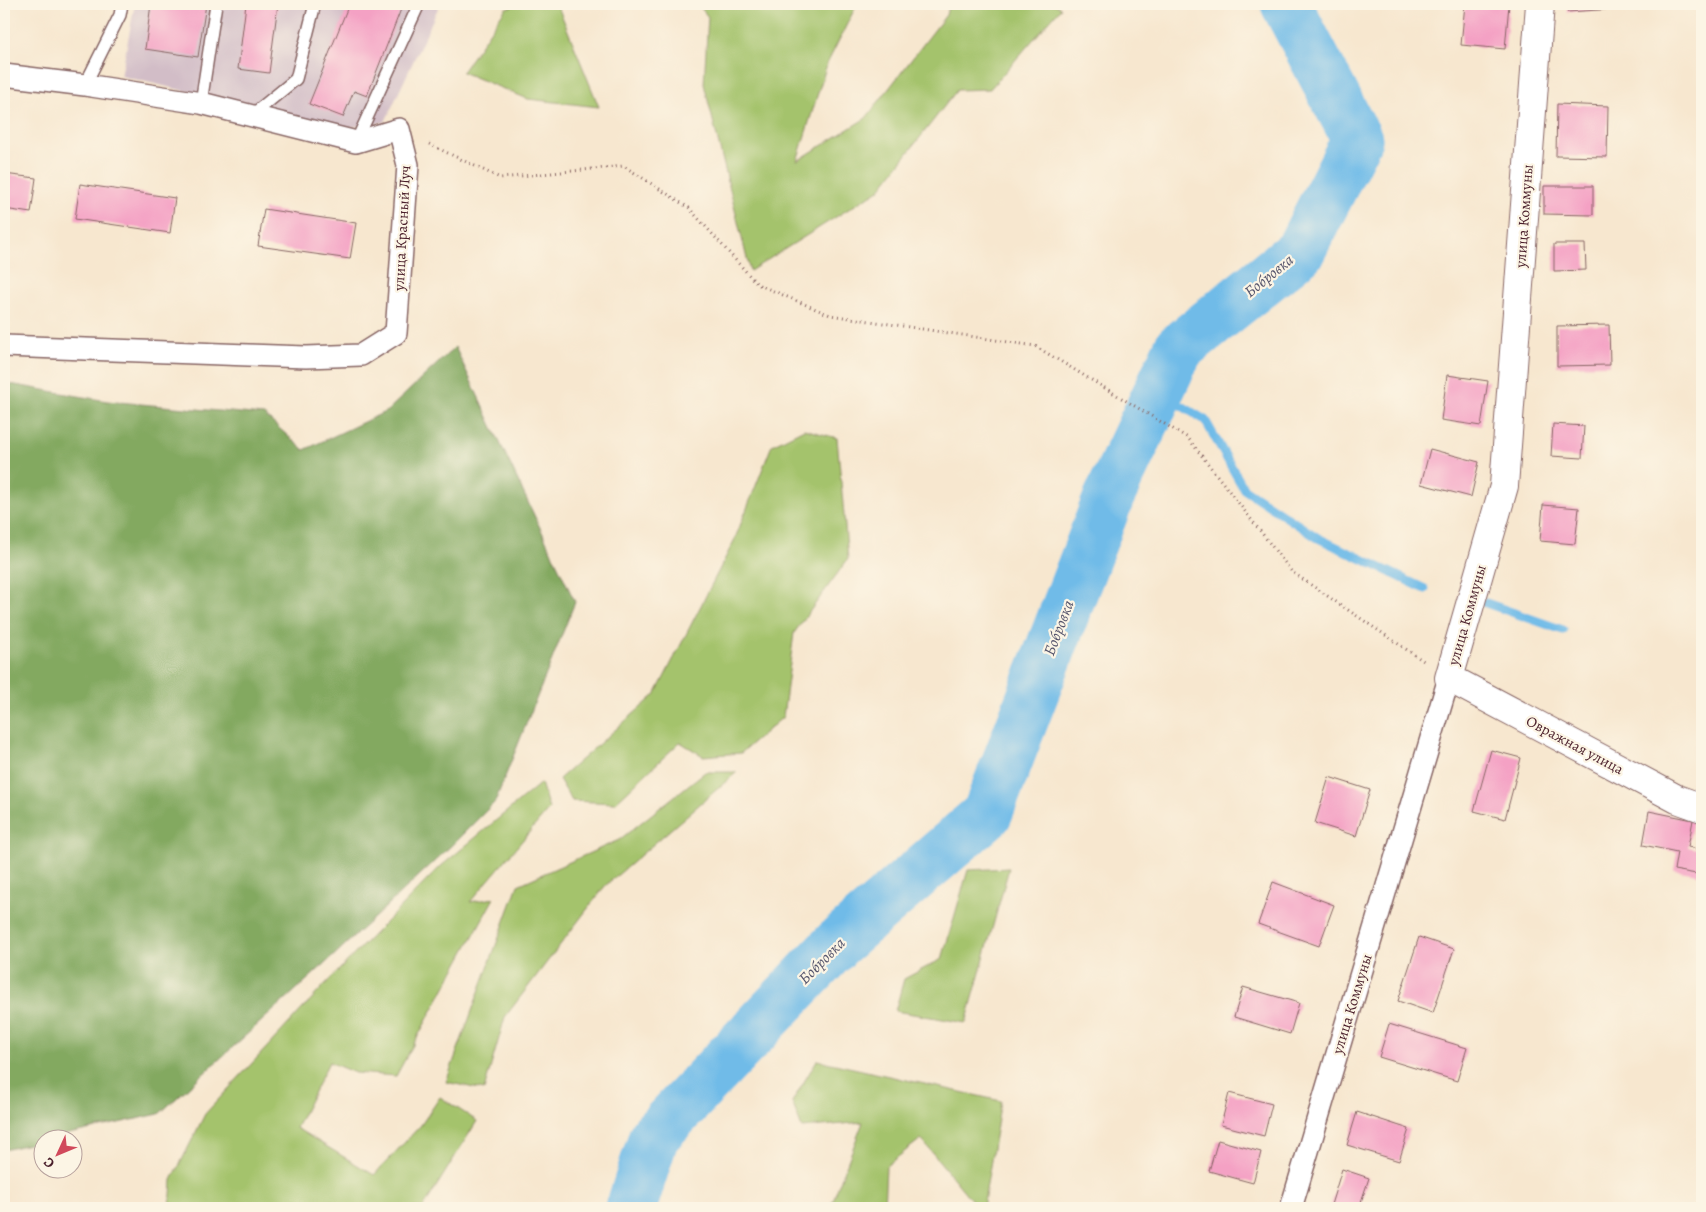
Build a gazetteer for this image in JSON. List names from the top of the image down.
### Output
{
  "streets": {
    "street": ["улица Коммуны", "улица Красный Луч", "Овражная улица"]
  },
  "crossings": [
    ["улица Коммуны", "Овражная улица"]
  ],
  "water": ["Бобровка"],
  "north": "bottom left"
}
